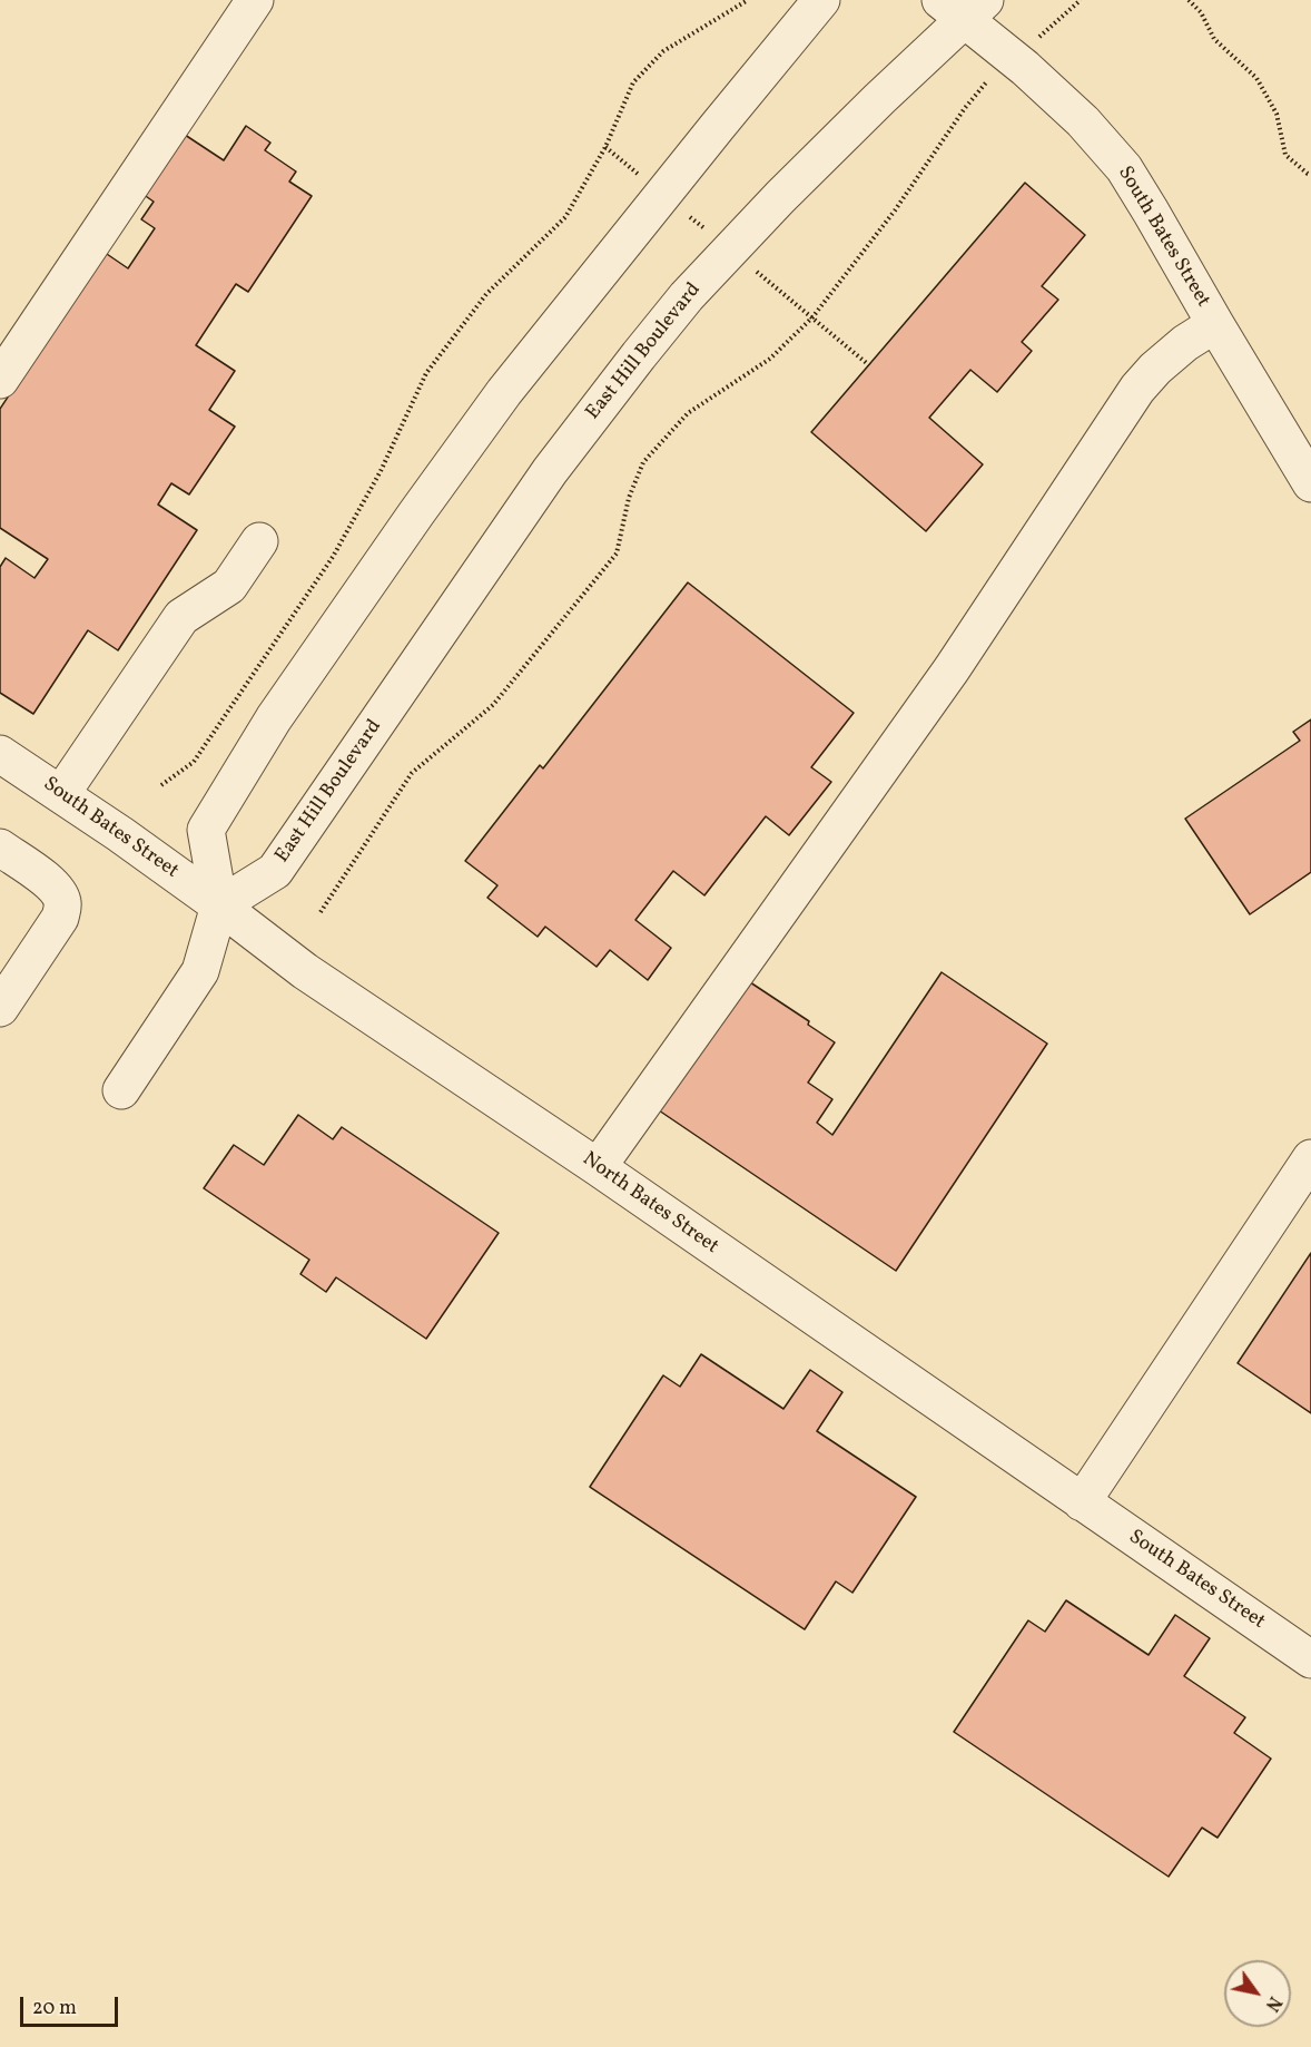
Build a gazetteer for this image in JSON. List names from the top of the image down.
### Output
{
  "streets": {
    "street": ["South Bates Street", "East Hill Boulevard", "North Bates Street"]
  },
  "crossings": [
    ["South Bates Street", "East Hill Boulevard"],
    ["South Bates Street", "North Bates Street"],
    ["East Hill Boulevard", "North Bates Street"]
  ],
  "scale_bar": "20 m",
  "north": "bottom right"
}
